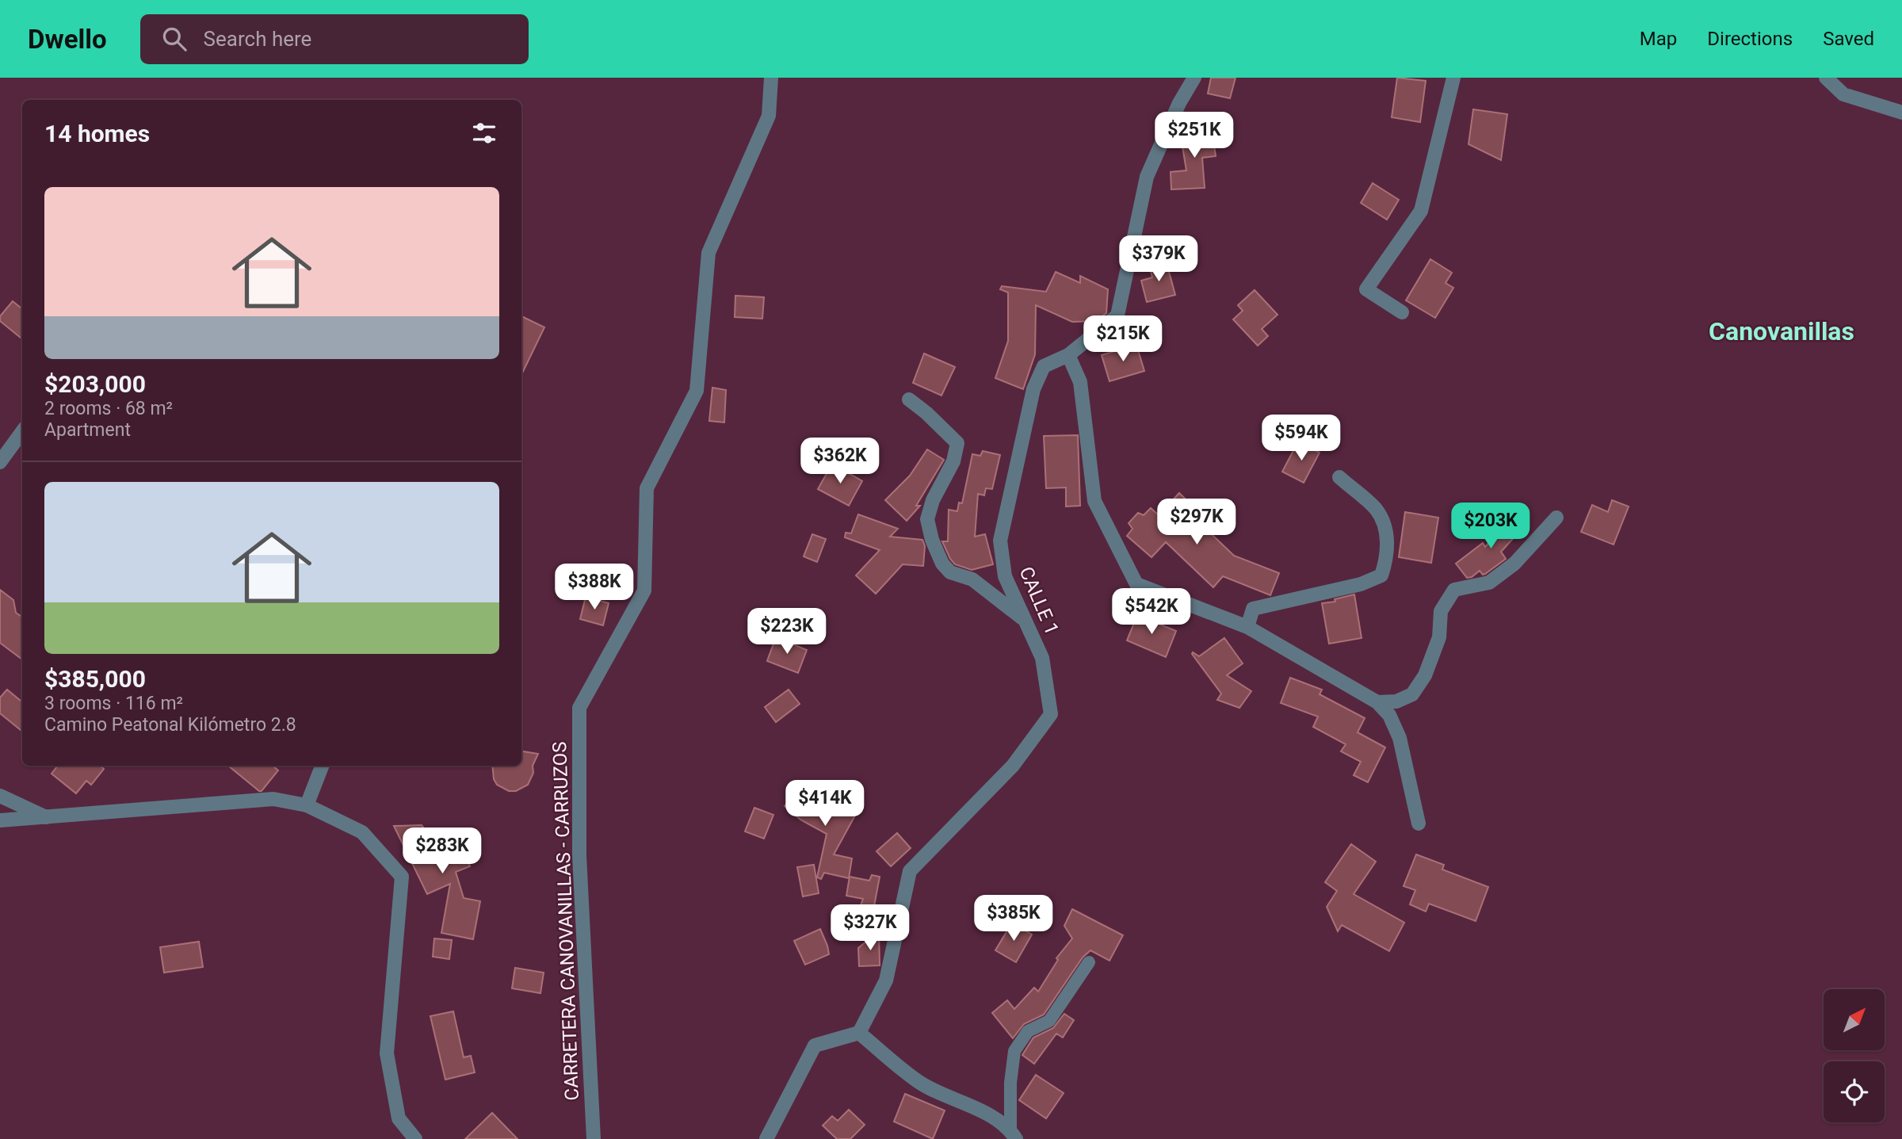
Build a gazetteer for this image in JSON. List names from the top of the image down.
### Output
{
  "streets": {
    "street": ["CALLE 1", "CARRETERA CANOVANILLAS - CARRUZOS"]
  },
  "districts": ["Canovanillas"],
  "north": "top right",
  "page": {
    "header": "Dwello",
    "search": "Search here",
    "nav": ["Map", "Directions", "Saved"],
    "heading": "14 homes",
    "price": [
      "$251K",
      "$379K",
      "$215K",
      "$594K",
      "$362K",
      "$297K",
      "$203K",
      "$388K",
      "$542K",
      "$223K",
      "$414K",
      "$283K",
      "$385K",
      "$327K"
    ],
    "list": [
      {
        "name": "$203,000",
        "note": "2 rooms · 68 m² · Apartment"
      },
      {
        "name": "$385,000",
        "note": "3 rooms · 116 m² · Camino Peatonal Kilómetro 2.8"
      }
    ]
  }
}
